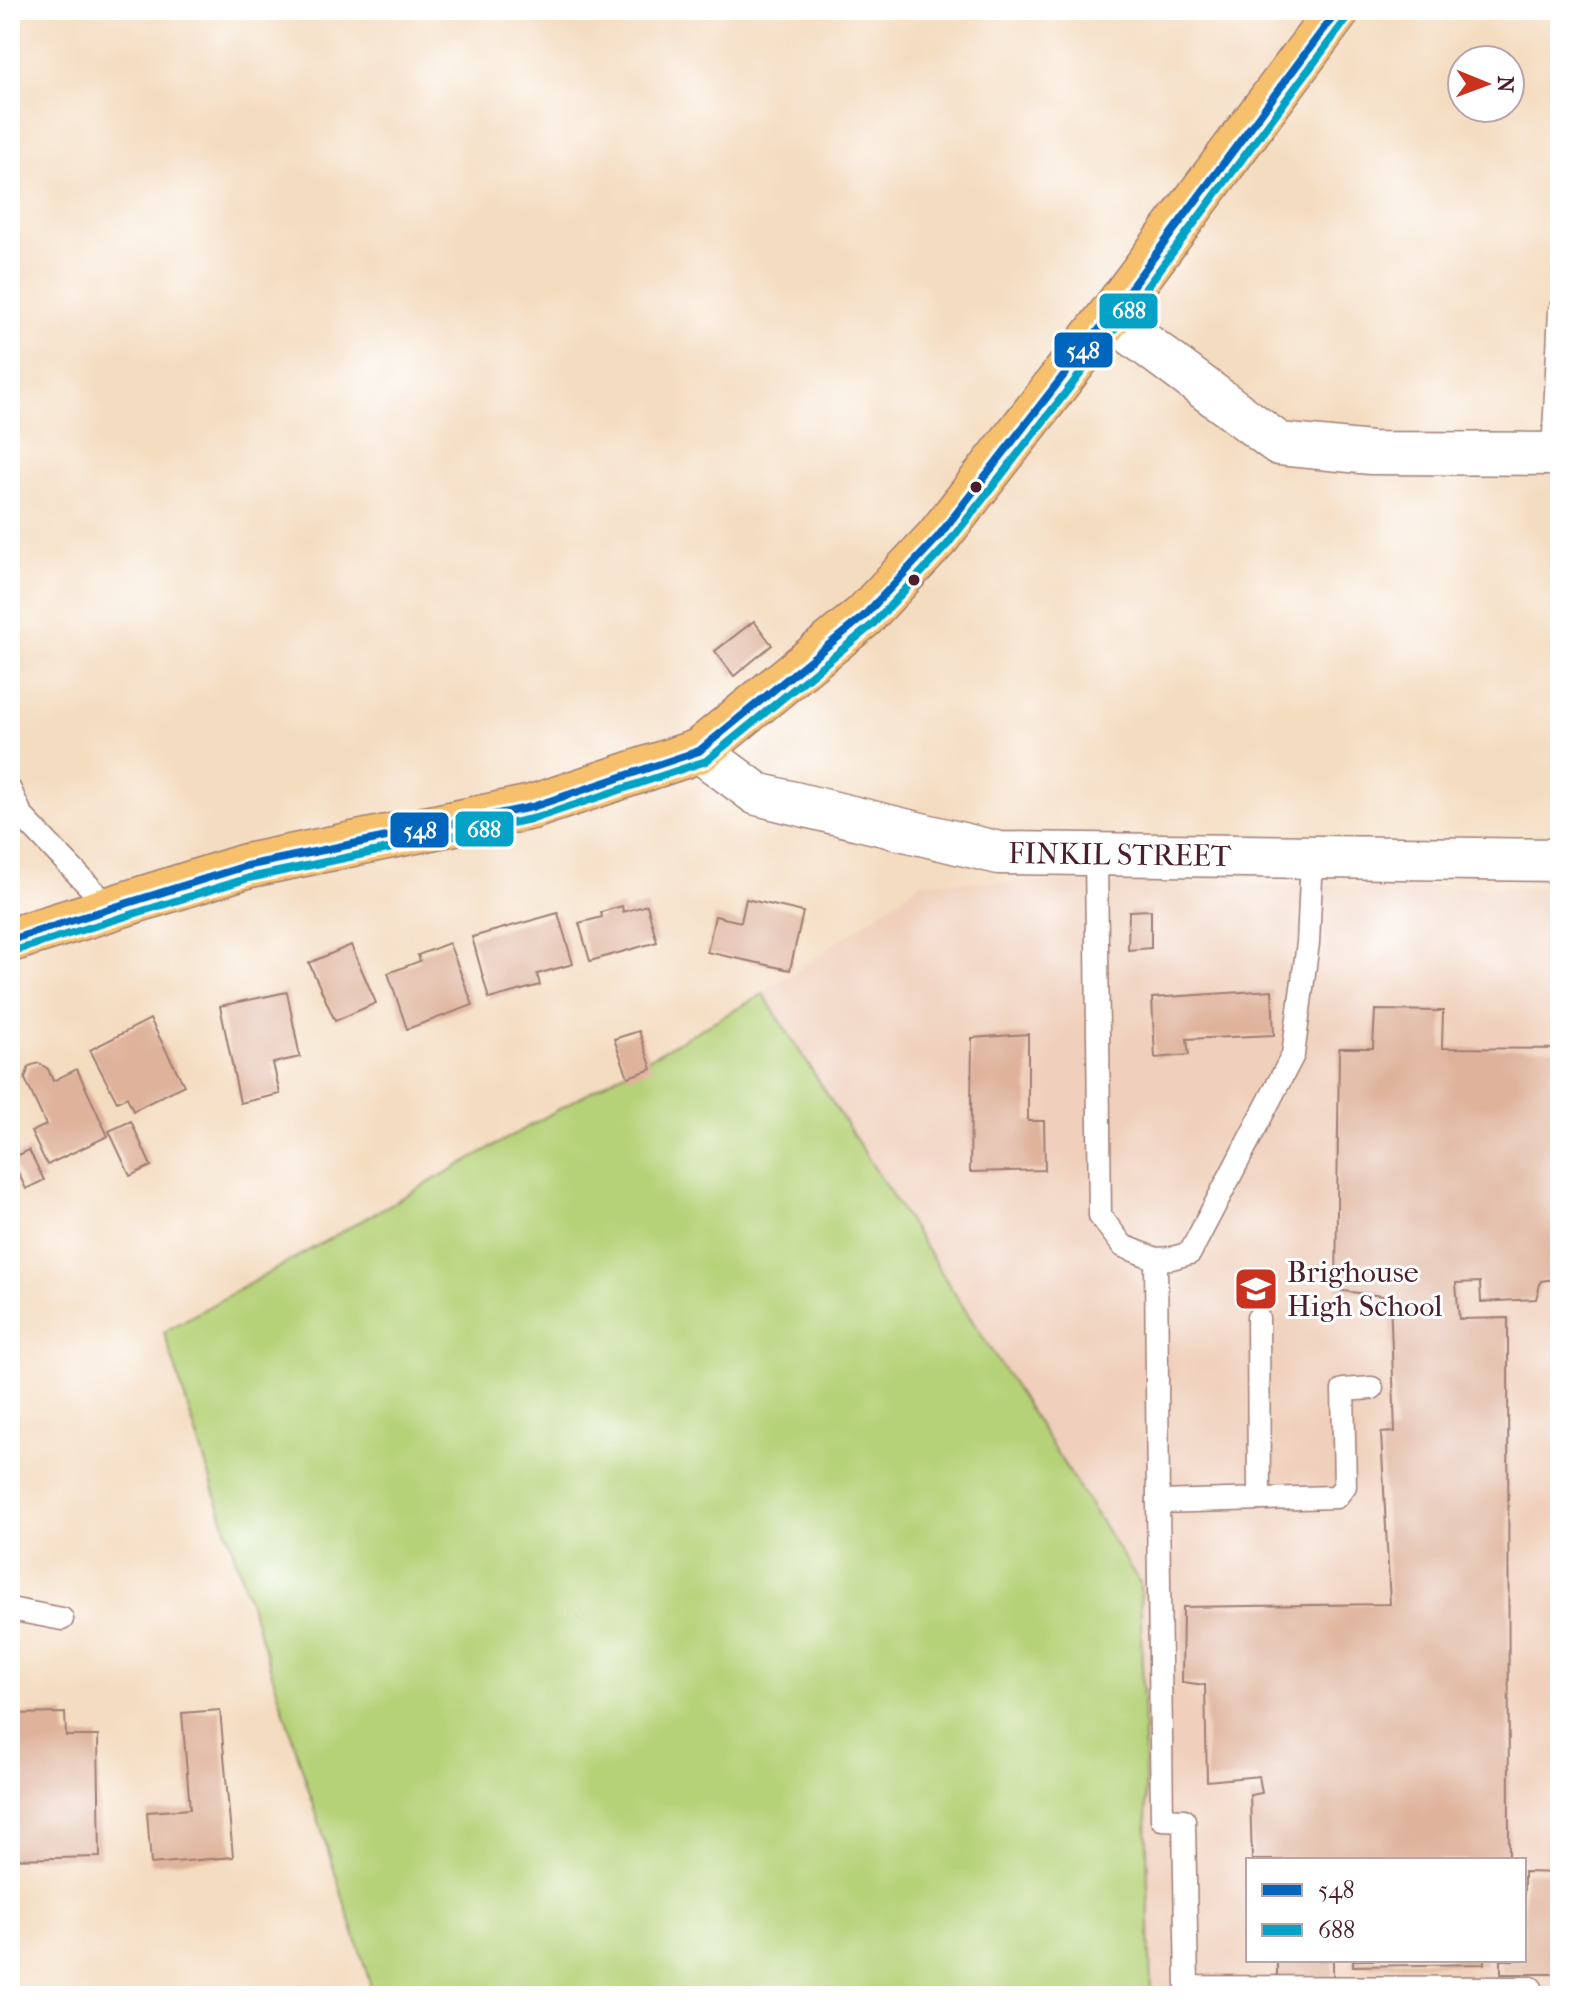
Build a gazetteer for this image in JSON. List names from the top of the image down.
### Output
{
  "streets": {
    "street": ["FINKIL STREET"]
  },
  "places": {
    "school or university": ["Brighouse High School"]
  },
  "lines": ["transit line 548", "transit line 688"],
  "legend": ["548", "688"],
  "north": "right"
}
